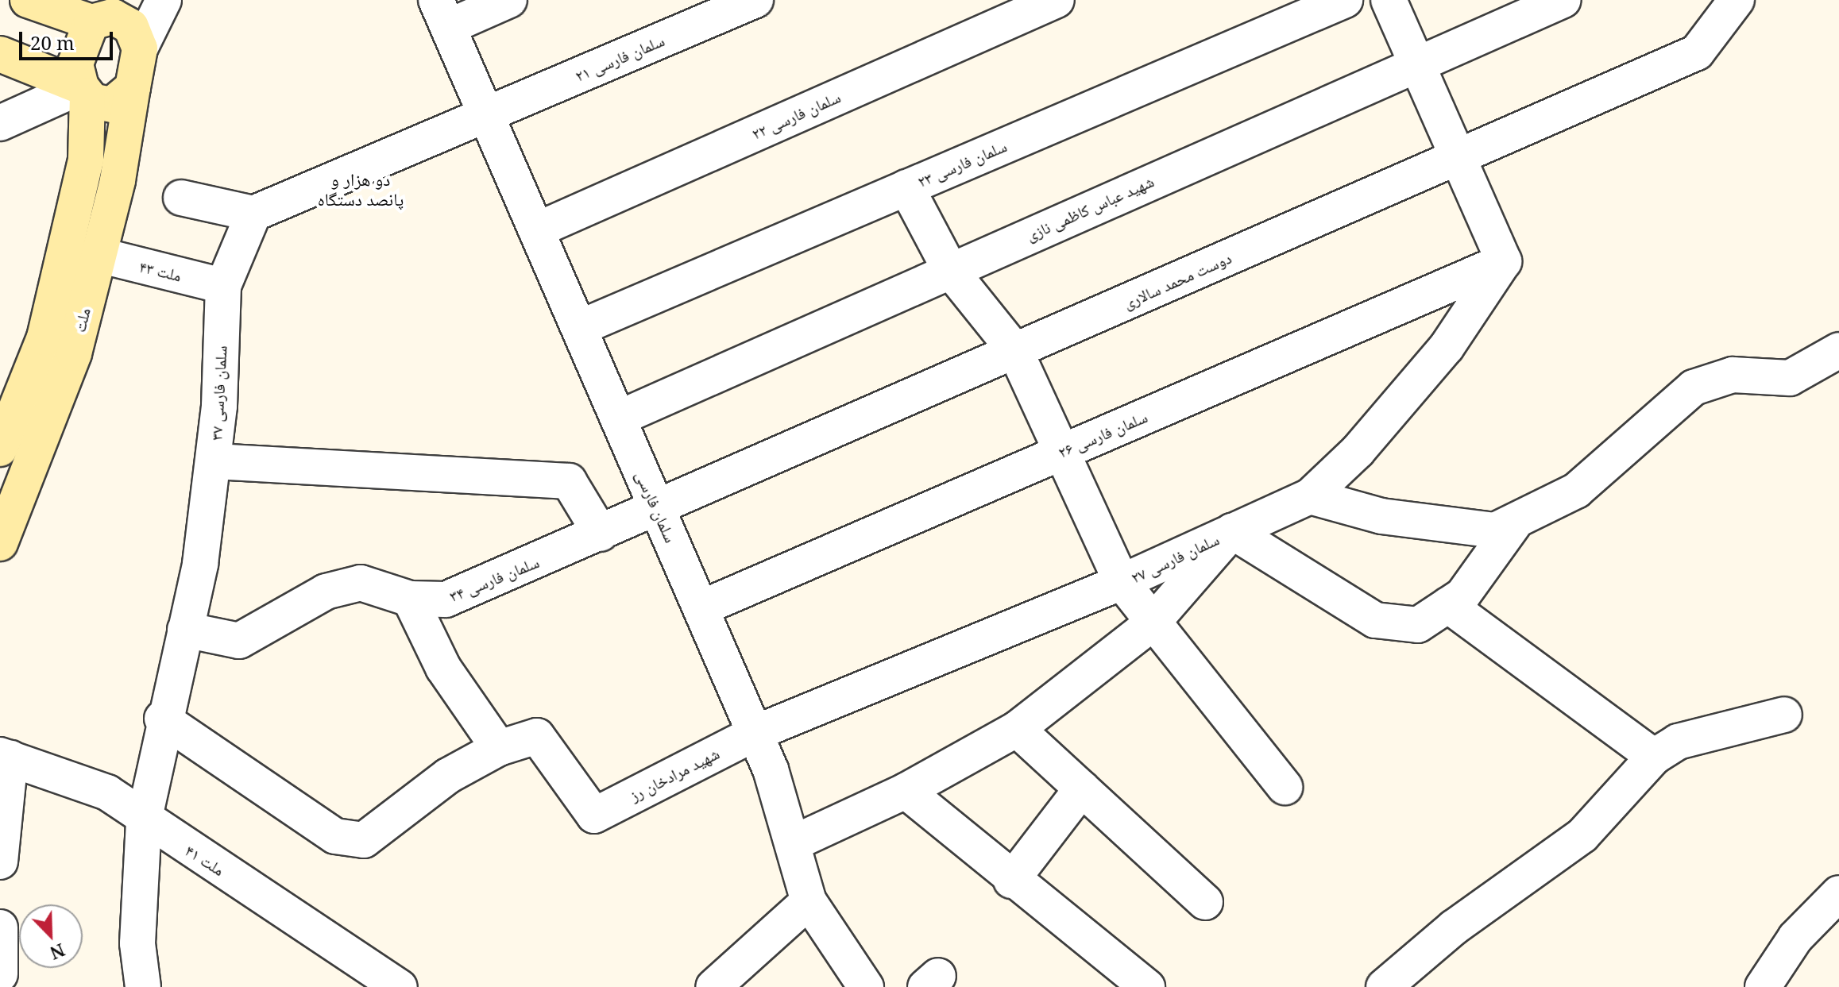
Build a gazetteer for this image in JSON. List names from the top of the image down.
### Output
{
  "streets": {
    "main road": ["ملت"],
    "street": [
      "سلمان فارسی ۲۱",
      "سلمان فارسی ۲۲",
      "سلمان فارسی ۲۳",
      "شهید عباس کاظمی نازی",
      "ملت ۴۳",
      "دوست محمد سالاری",
      "سلمان فارسی ۳۷",
      "سلمان فارسی ۲۶",
      "سلمان فارسی",
      "سلمان فارسی ۲۷",
      "سلمان فارسی ۳۴",
      "شهید مرادخان رز",
      "ملت ۴۱"
    ]
  },
  "crossings": [
    ["سلمان فارسی ۲۱", "سلمان فارسی"],
    ["سلمان فارسی ۲۲", "سلمان فارسی"],
    ["سلمان فارسی ۲۳", "سلمان فارسی"],
    ["شهید عباس کاظمی نازی", "سلمان فارسی"],
    ["ملت ۴۳", "ملت"],
    ["ملت ۴۳", "سلمان فارسی ۳۷"],
    ["دوست محمد سالاری", "سلمان فارسی"],
    ["دوست محمد سالاری", "سلمان فارسی ۳۴"],
    ["سلمان فارسی ۳۷", "سلمان فارسی ۳۴"],
    ["سلمان فارسی ۳۷", "ملت ۴۱"],
    ["سلمان فارسی ۲۶", "سلمان فارسی"],
    ["سلمان فارسی ۲۶", "سلمان فارسی ۲۷"],
    ["سلمان فارسی", "سلمان فارسی ۲۷"],
    ["سلمان فارسی", "سلمان فارسی ۳۴"],
    ["سلمان فارسی", "شهید مرادخان رز"],
    ["سلمان فارسی ۲۷", "شهید مرادخان رز"]
  ],
  "districts": ["دو هزار و پانصد دستگاه"],
  "scale_bar": "20 m",
  "north": "bottom right"
}
